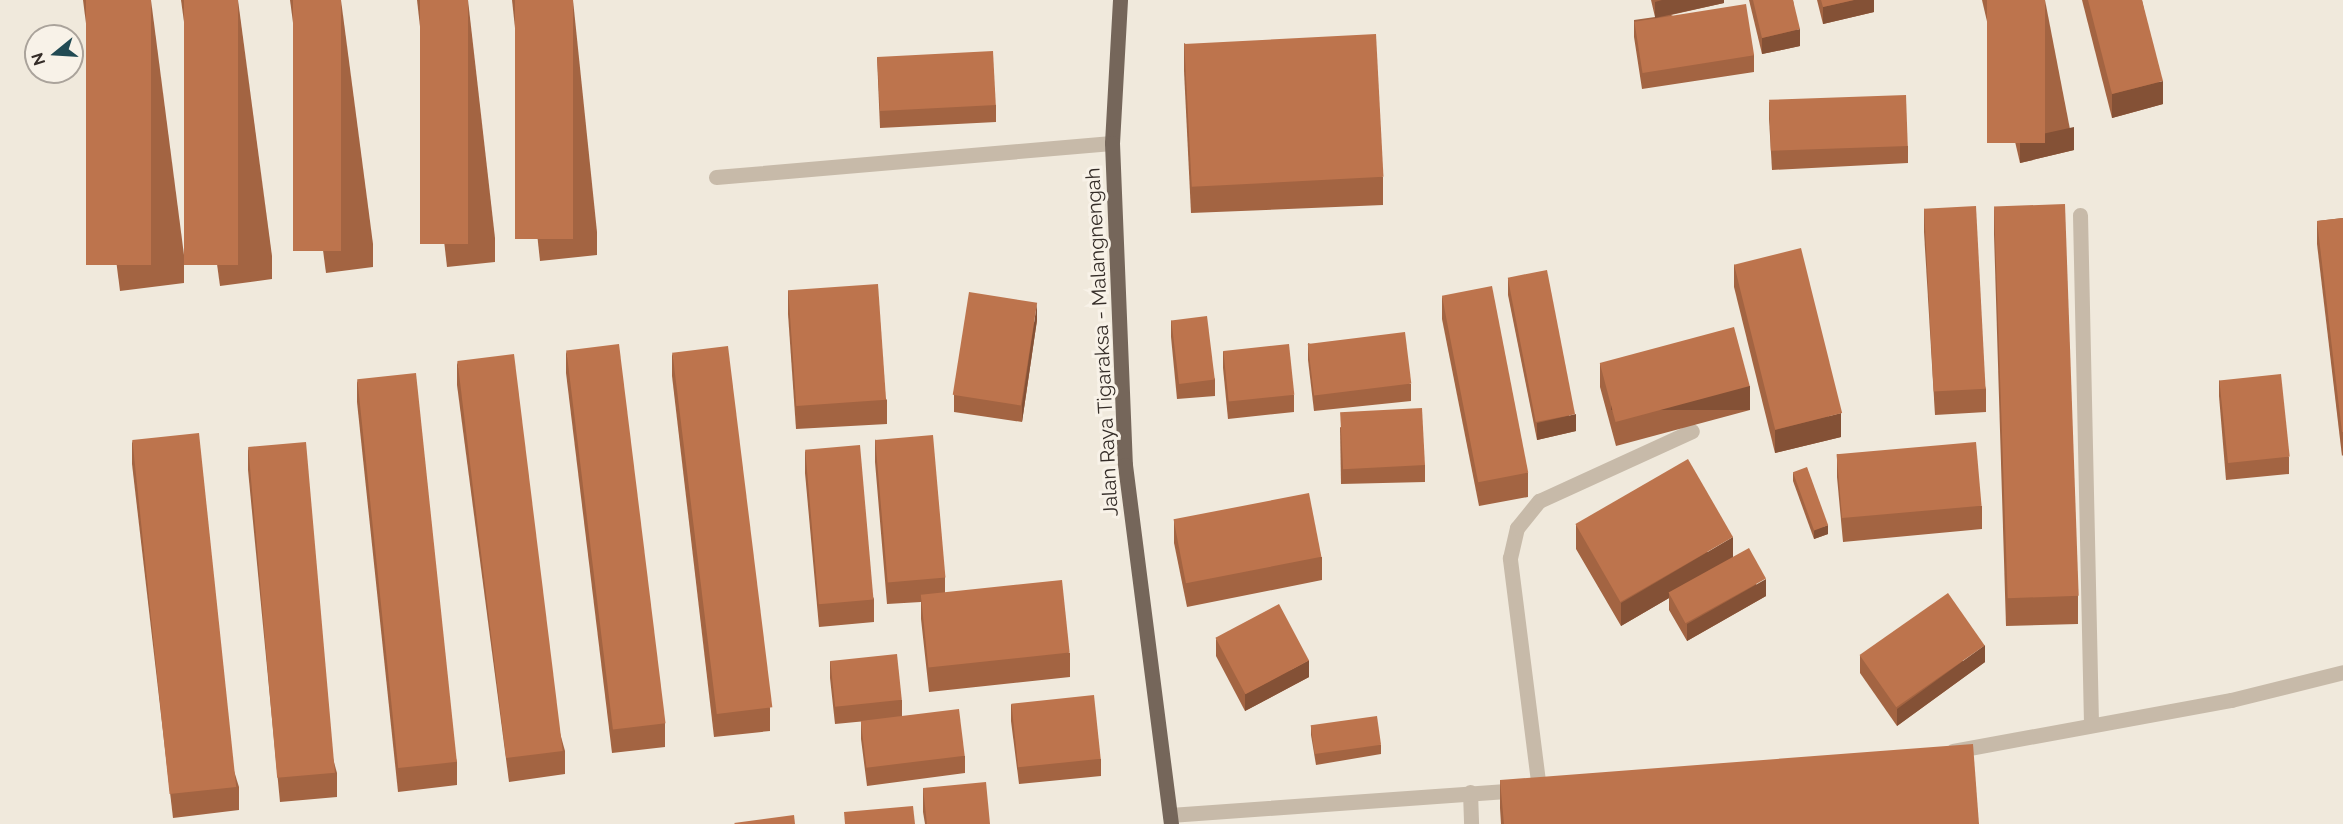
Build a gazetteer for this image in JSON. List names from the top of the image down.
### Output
{
  "streets": {
    "main road": ["Jalan Raya Tigaraksa - Malangnengah"]
  },
  "north": "left"
}
